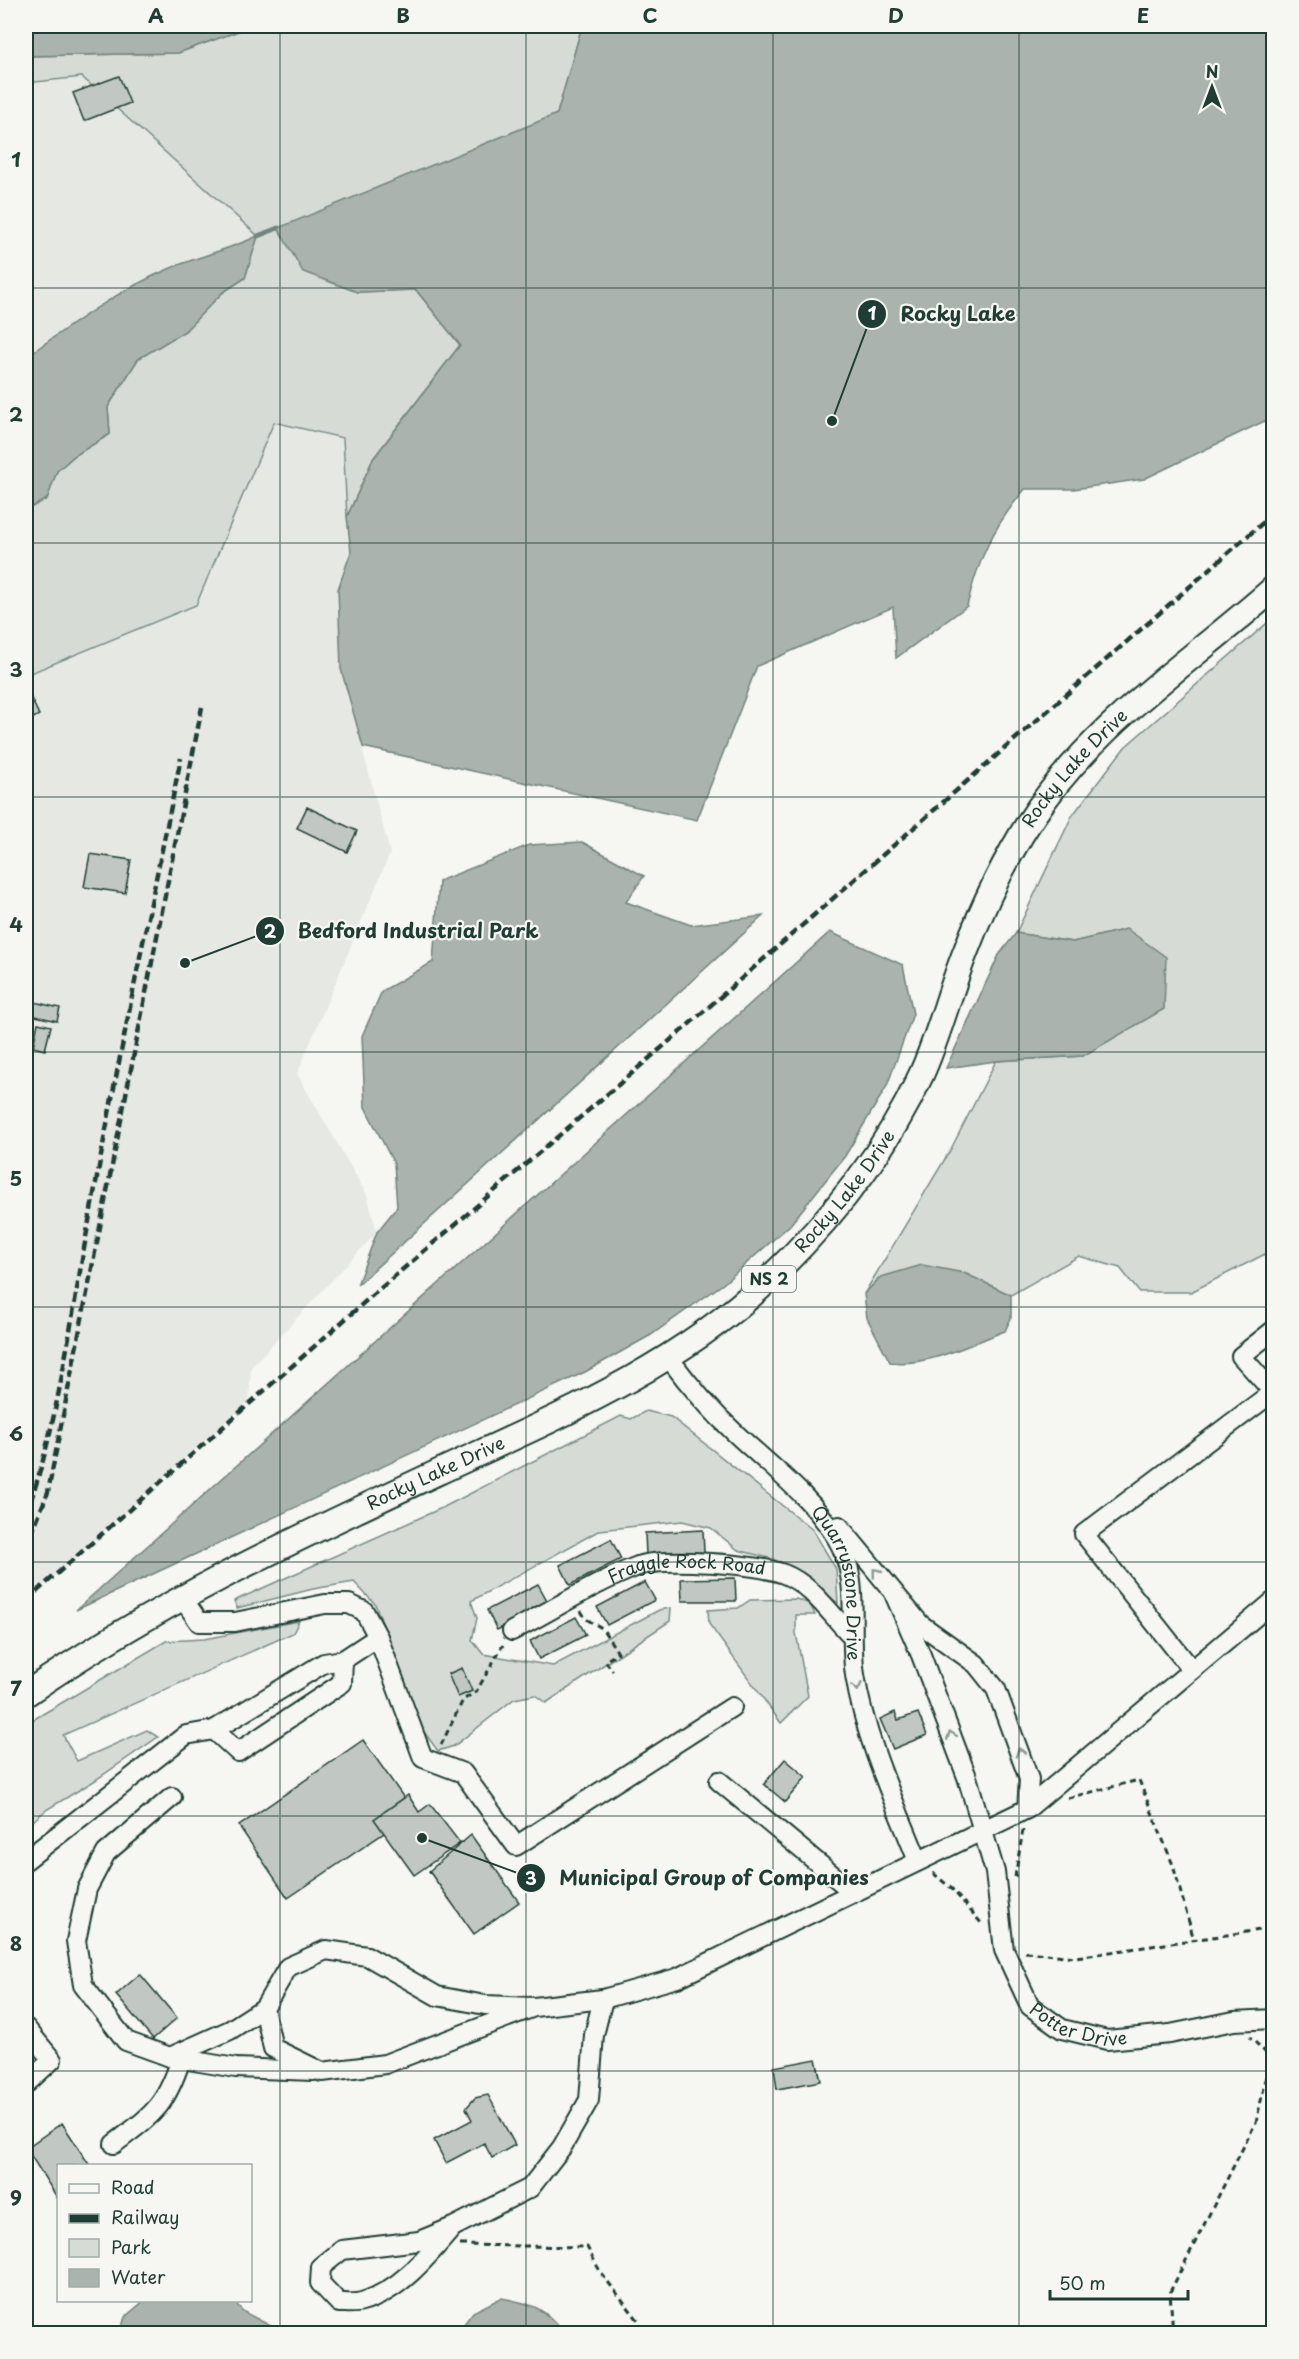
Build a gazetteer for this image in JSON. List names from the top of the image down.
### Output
{
  "streets": {
    "main road": ["Rocky Lake Drive", "NS 2"],
    "street": ["Fraggle Rock Road", "Quarrystone Drive", "Potter Drive"]
  },
  "crossings": [
    ["Rocky Lake Drive", "Quarrystone Drive"],
    ["Fraggle Rock Road", "Quarrystone Drive"]
  ],
  "places": ["Rocky Lake", "Bedford Industrial Park", "Municipal Group of Companies"],
  "legend": [
    "Road",
    "Railway",
    "Park",
    "Water"
  ],
  "scale_bar": "50 m",
  "north": "top",
  "grid": {
    "columns": [
      "A",
      "B",
      "C",
      "D",
      "E"
    ],
    "rows": [
      "1",
      "2",
      "3",
      "4",
      "5",
      "6",
      "7",
      "8",
      "9"
    ]
  }
}
